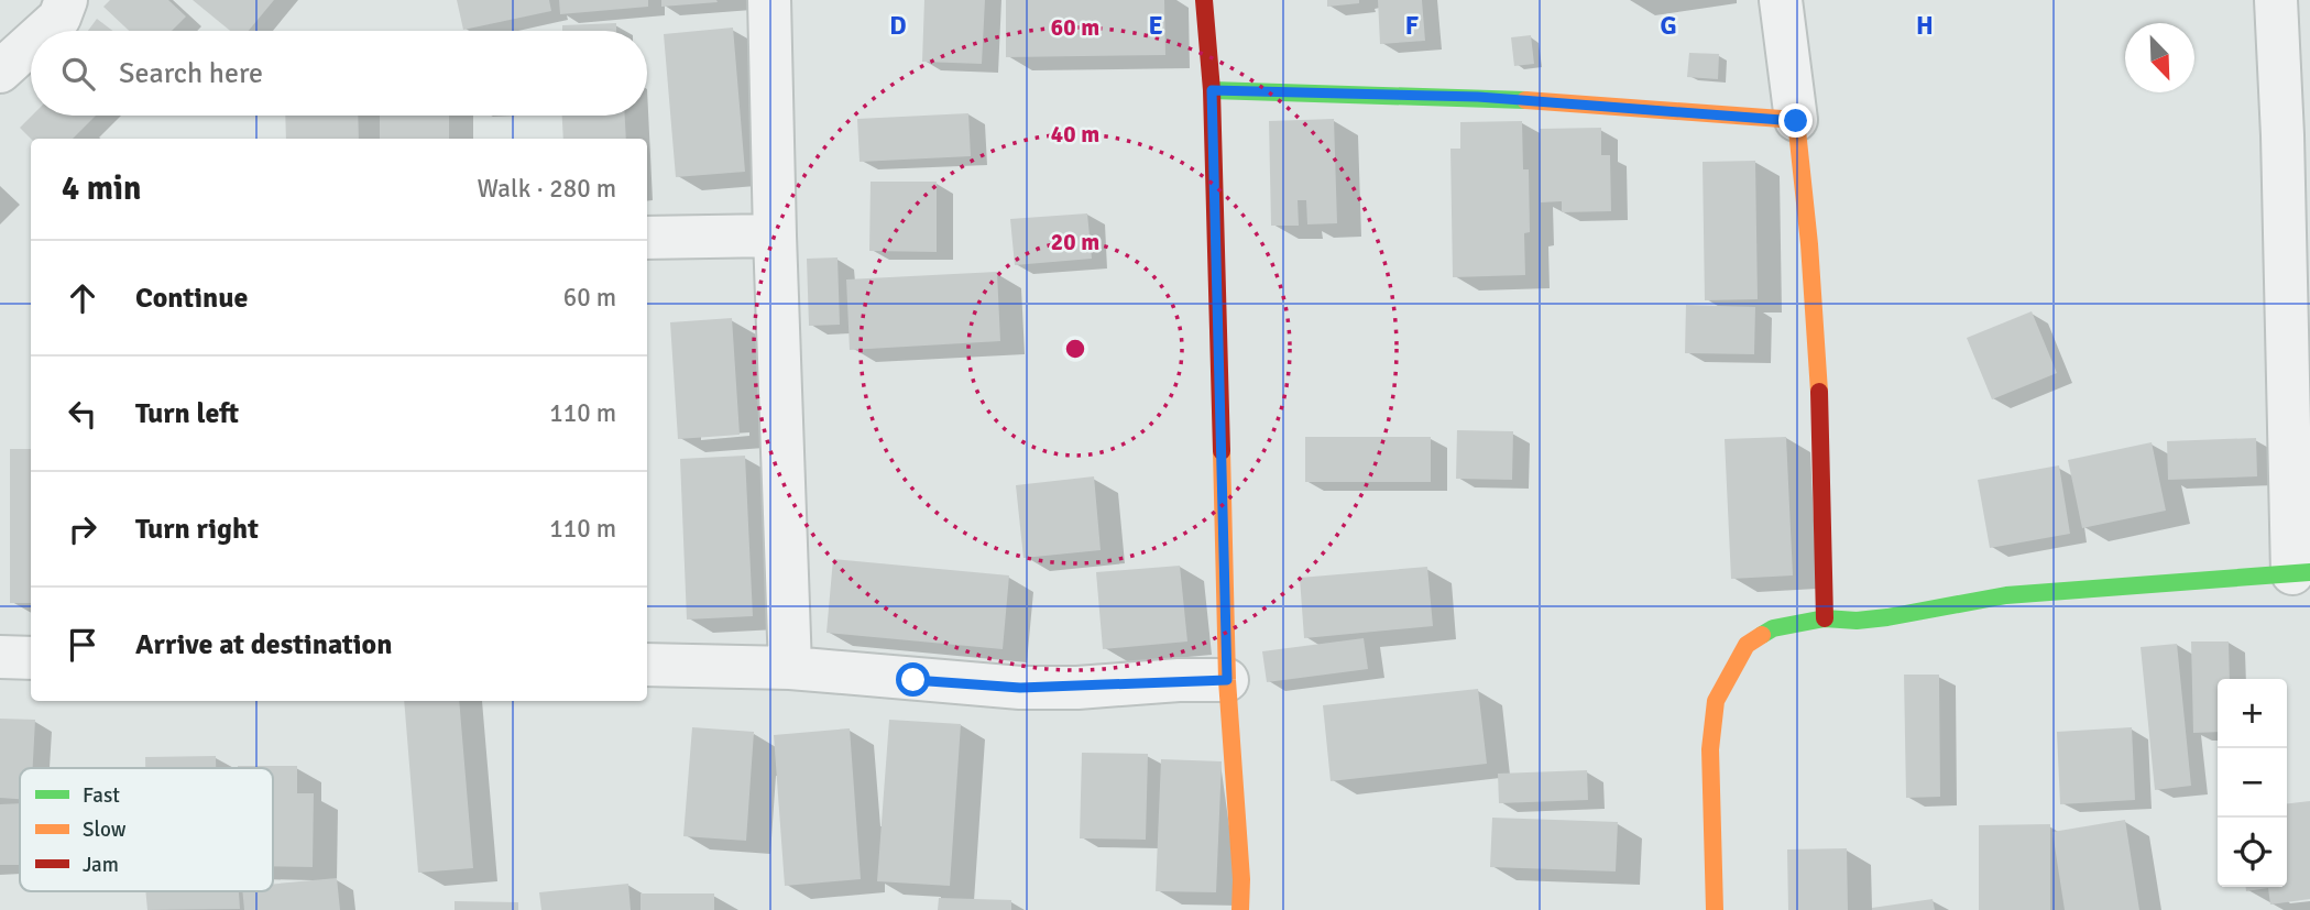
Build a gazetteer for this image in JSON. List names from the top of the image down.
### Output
{
  "legend": ["Fast", "Slow", "Jam"],
  "north": "bottom right",
  "page": {
    "search": "Search here",
    "heading": ["4 min", "Walk · 280 m"],
    "list": [
      ["Continue", "60 m"],
      ["Turn left", "110 m"],
      ["Turn right", "110 m"],
      "Arrive at destination"
    ],
    "map_buttons": ["+", "−"]
  },
  "grid": {
    "columns": [
      "D",
      "E",
      "F",
      "G",
      "H"
    ]
  },
  "rings": ["60 m", "40 m", "20 m"]
}
